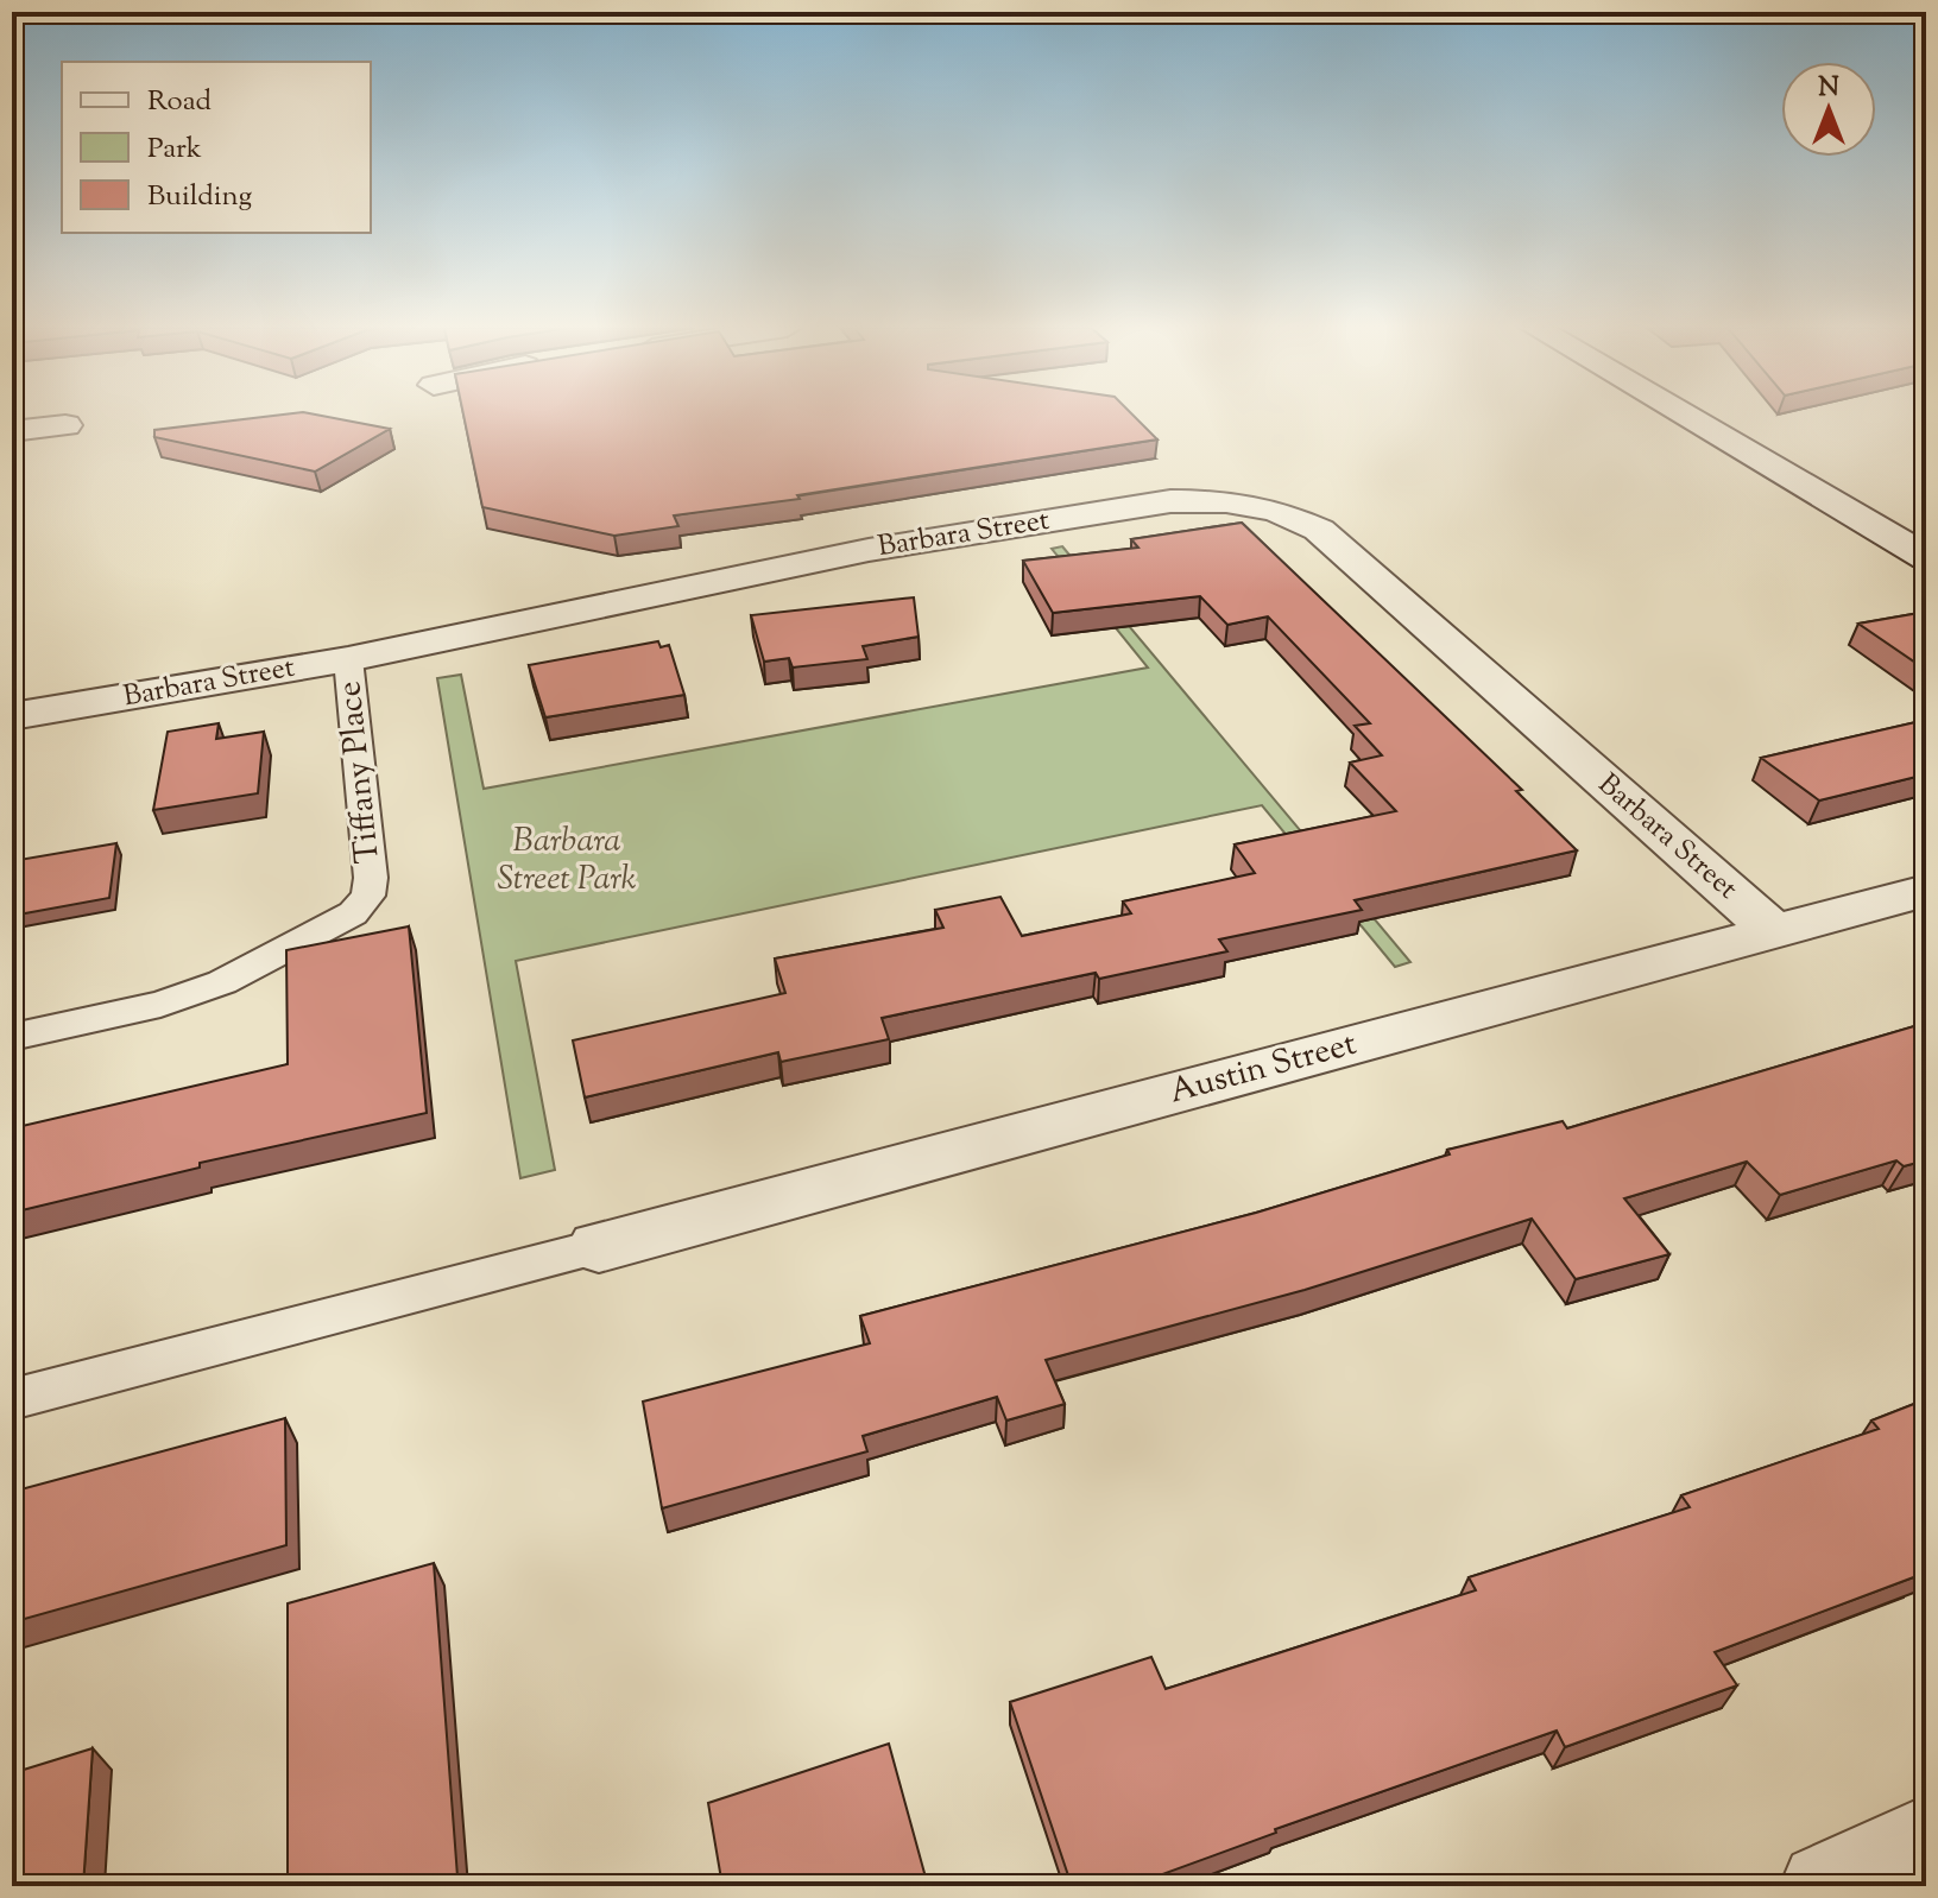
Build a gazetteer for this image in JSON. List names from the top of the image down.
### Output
{
  "streets": {
    "street": ["Barbara Street", "Austin Street"],
    "lane": ["Tiffany Place"]
  },
  "crossings": [
    ["Barbara Street", "Tiffany Place"],
    ["Barbara Street", "Austin Street"]
  ],
  "parks": ["Barbara Street Park"],
  "legend": ["Road", "Park", "Building"],
  "north": "top"
}
